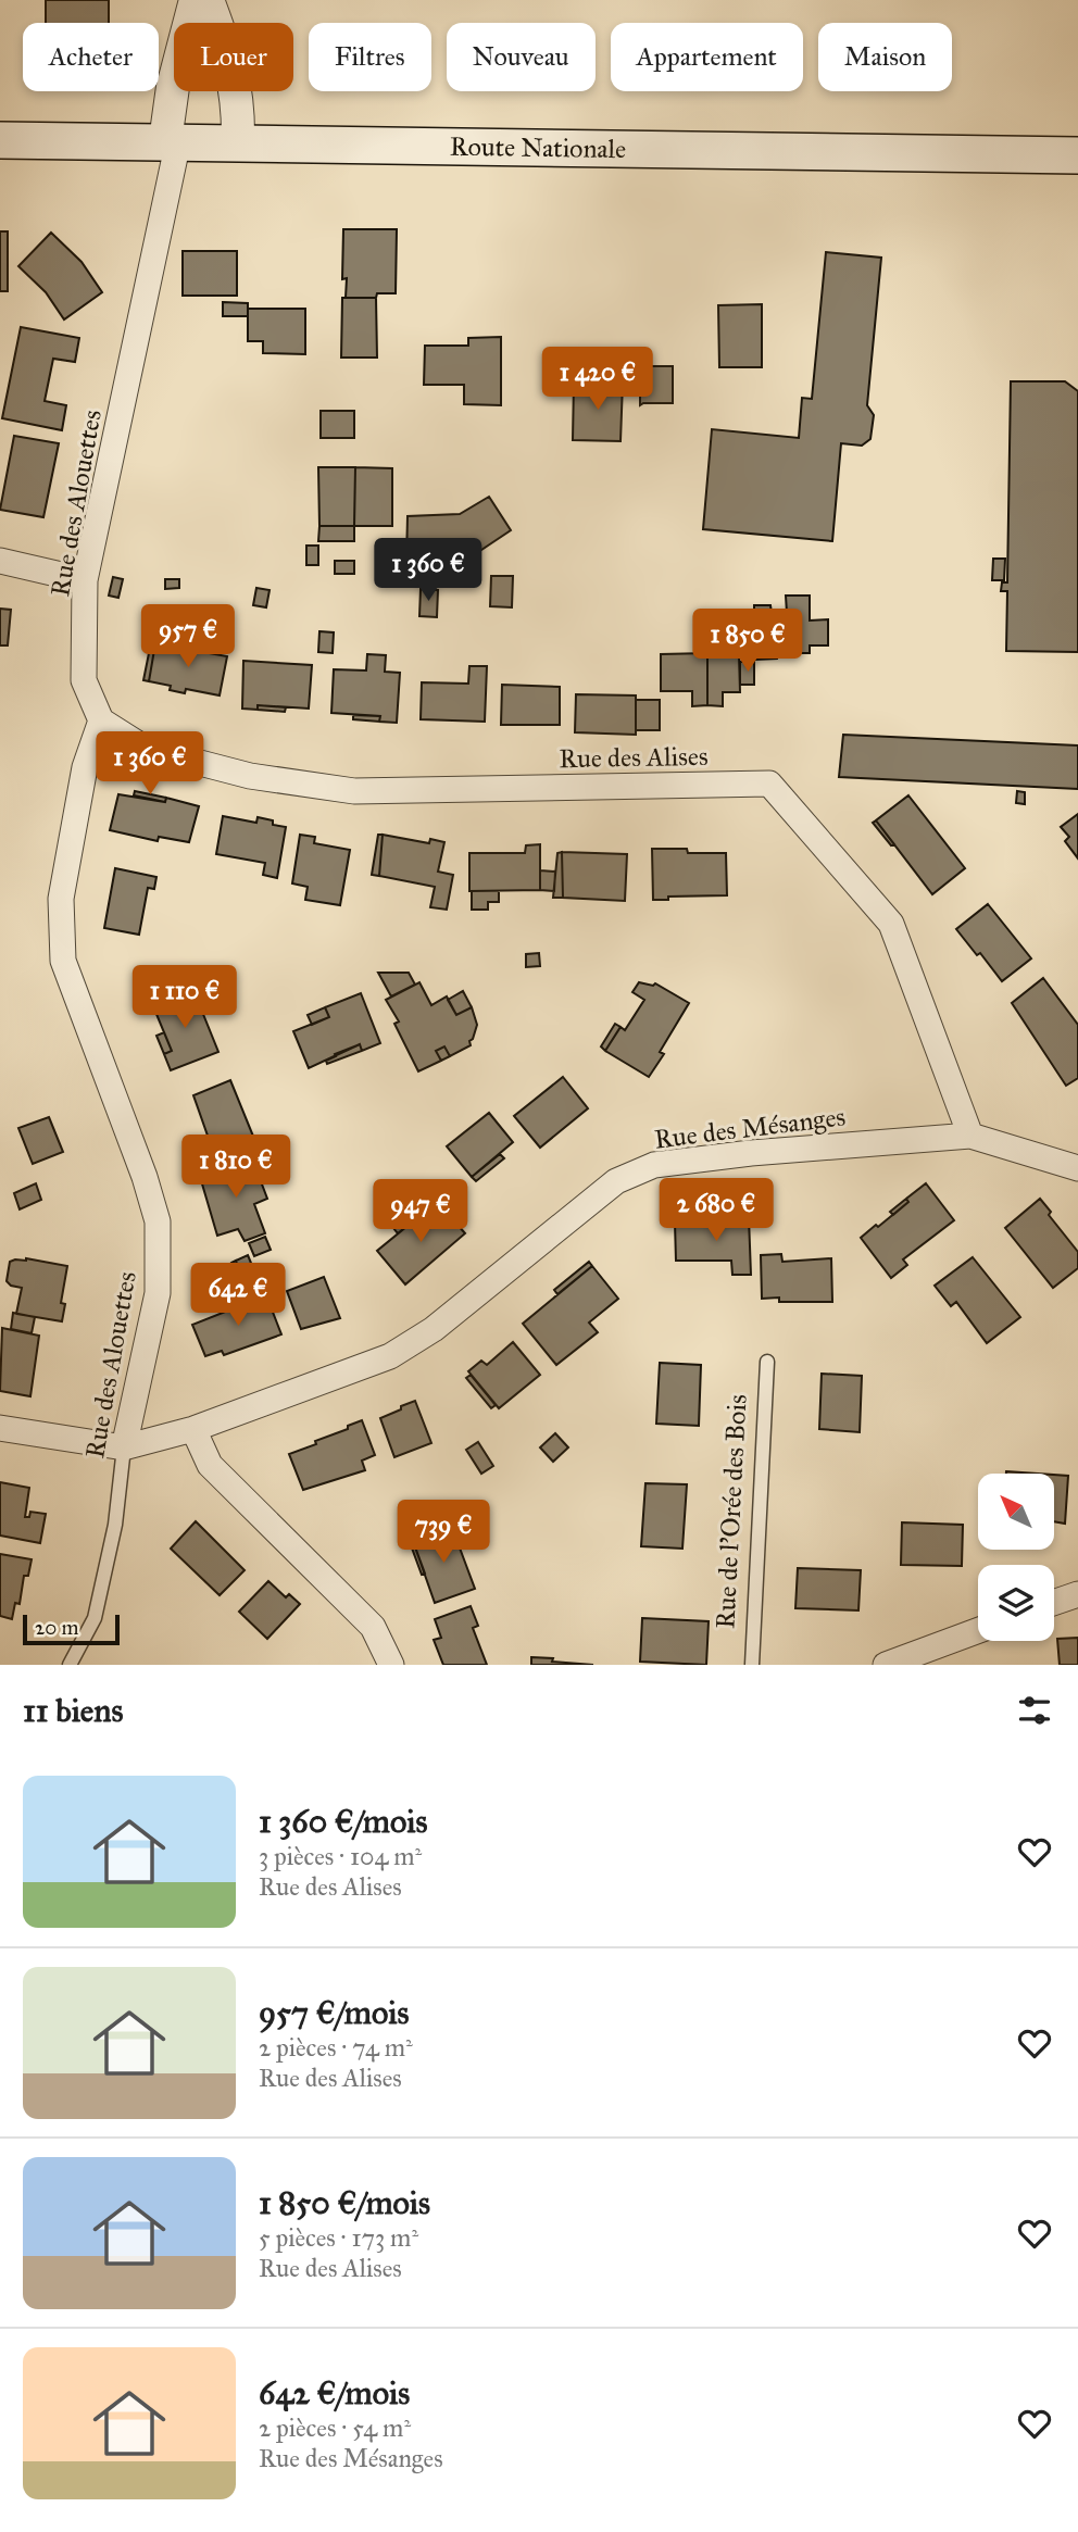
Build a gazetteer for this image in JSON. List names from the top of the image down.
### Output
{
  "streets": {
    "main road": ["Route Nationale"],
    "street": ["Rue des Alouettes", "Rue des Alises", "Rue des Mésanges"],
    "lane": ["Rue de l'Orée des Bois"]
  },
  "crossings": [
    ["Route Nationale", "Rue des Alouettes"],
    ["Rue des Alouettes", "Rue des Alises"],
    ["Rue des Alouettes", "Rue des Mésanges"],
    ["Rue des Alises", "Rue des Mésanges"]
  ],
  "scale_bar": "20 m",
  "north": "top left",
  "page": {
    "chip": [
      "Acheter",
      "Louer",
      "Filtres",
      "Nouveau",
      "Appartement",
      "Maison"
    ],
    "price": [
      "1 420 €",
      "1 360 €",
      "957 €",
      "1 850 €",
      "1 360 €",
      "1 110 €",
      "1 810 €",
      "2 680 €",
      "947 €",
      "642 €",
      "739 €"
    ],
    "scale": "20 m",
    "heading": "11 biens",
    "list": [
      {
        "name": "1 360 €/mois",
        "note": "3 pièces · 104 m² · Rue des Alises"
      },
      {
        "name": "957 €/mois",
        "note": "2 pièces · 74 m² · Rue des Alises"
      },
      {
        "name": "1 850 €/mois",
        "note": "5 pièces · 173 m² · Rue des Alises"
      },
      {
        "name": "642 €/mois",
        "note": "2 pièces · 54 m² · Rue des Mésanges"
      }
    ]
  }
}
